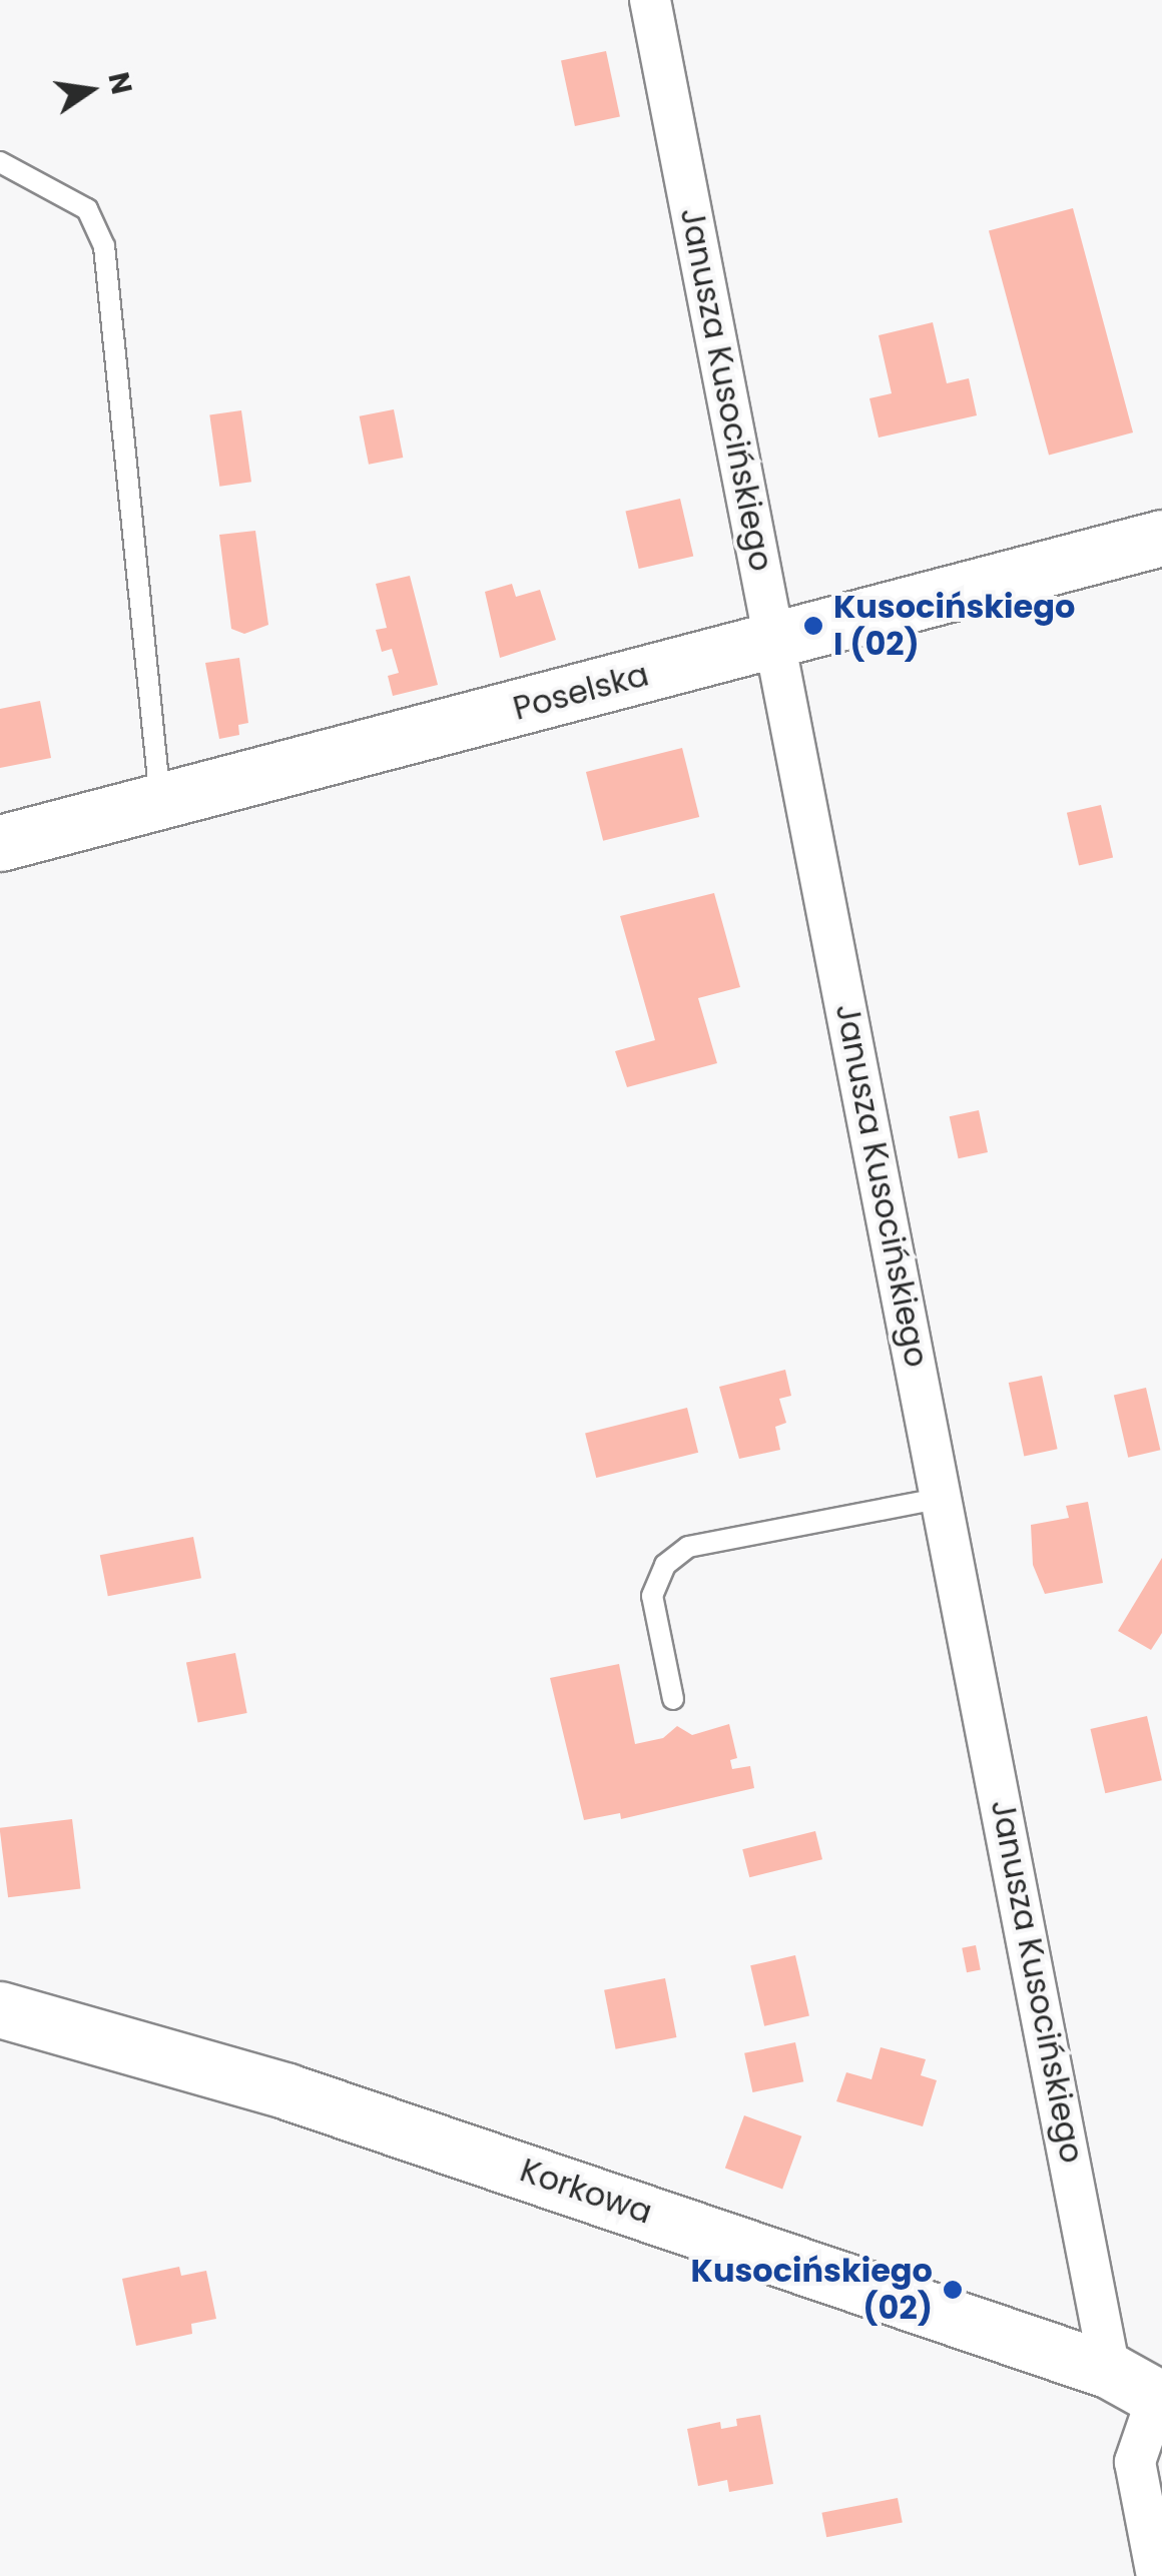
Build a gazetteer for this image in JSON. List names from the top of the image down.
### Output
{
  "streets": {
    "street": ["Janusza Kusocińskiego", "Poselska", "Korkowa"]
  },
  "crossings": [
    ["Janusza Kusocińskiego", "Poselska"],
    ["Janusza Kusocińskiego", "Korkowa"]
  ],
  "places": ["Kusocińskiego I (02)", "Kusocińskiego (02)"],
  "north": "right"
}
